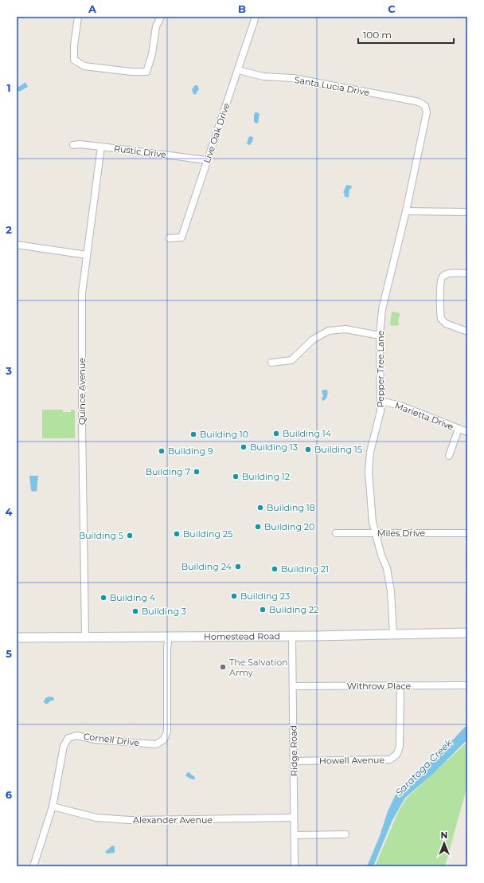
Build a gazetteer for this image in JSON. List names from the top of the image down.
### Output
{
  "streets": {
    "main road": ["Homestead Road"],
    "street": [
      "Santa Lucia Drive",
      "Live Oak Drive",
      "Rustic Drive",
      "Pepper Tree Lane",
      "Quince Avenue",
      "Marietta Drive",
      "Miles Drive",
      "Withrow Place",
      "Cornell Drive",
      "Ridge Road",
      "Howell Avenue",
      "Alexander Avenue"
    ]
  },
  "crossings": [
    ["Santa Lucia Drive", "Live Oak Drive"],
    ["Santa Lucia Drive", "Pepper Tree Lane"],
    ["Live Oak Drive", "Rustic Drive"],
    ["Rustic Drive", "Quince Avenue"],
    ["Pepper Tree Lane", "Marietta Drive"],
    ["Pepper Tree Lane", "Miles Drive"],
    ["Pepper Tree Lane", "Homestead Road"],
    ["Quince Avenue", "Homestead Road"],
    ["Homestead Road", "Cornell Drive"],
    ["Homestead Road", "Ridge Road"],
    ["Withrow Place", "Ridge Road"],
    ["Withrow Place", "Howell Avenue"],
    ["Cornell Drive", "Alexander Avenue"],
    ["Ridge Road", "Howell Avenue"],
    ["Ridge Road", "Alexander Avenue"]
  ],
  "water": ["Saratoga Creek"],
  "places": [
    "Building 14",
    "Building 10",
    "Building 13",
    "Building 15",
    "Building 9",
    "Building 7",
    "Building 12",
    "Building 18",
    "Building 20",
    "Building 25",
    "Building 5",
    "Building 24",
    "Building 21",
    "Building 23",
    "Building 4",
    "Building 22",
    "Building 3",
    "The Salvation Army"
  ],
  "scale_bar": "100 m",
  "north": "top",
  "grid": {
    "columns": ["A", "B", "C"],
    "rows": [
      "1",
      "2",
      "3",
      "4",
      "5",
      "6"
    ]
  }
}
